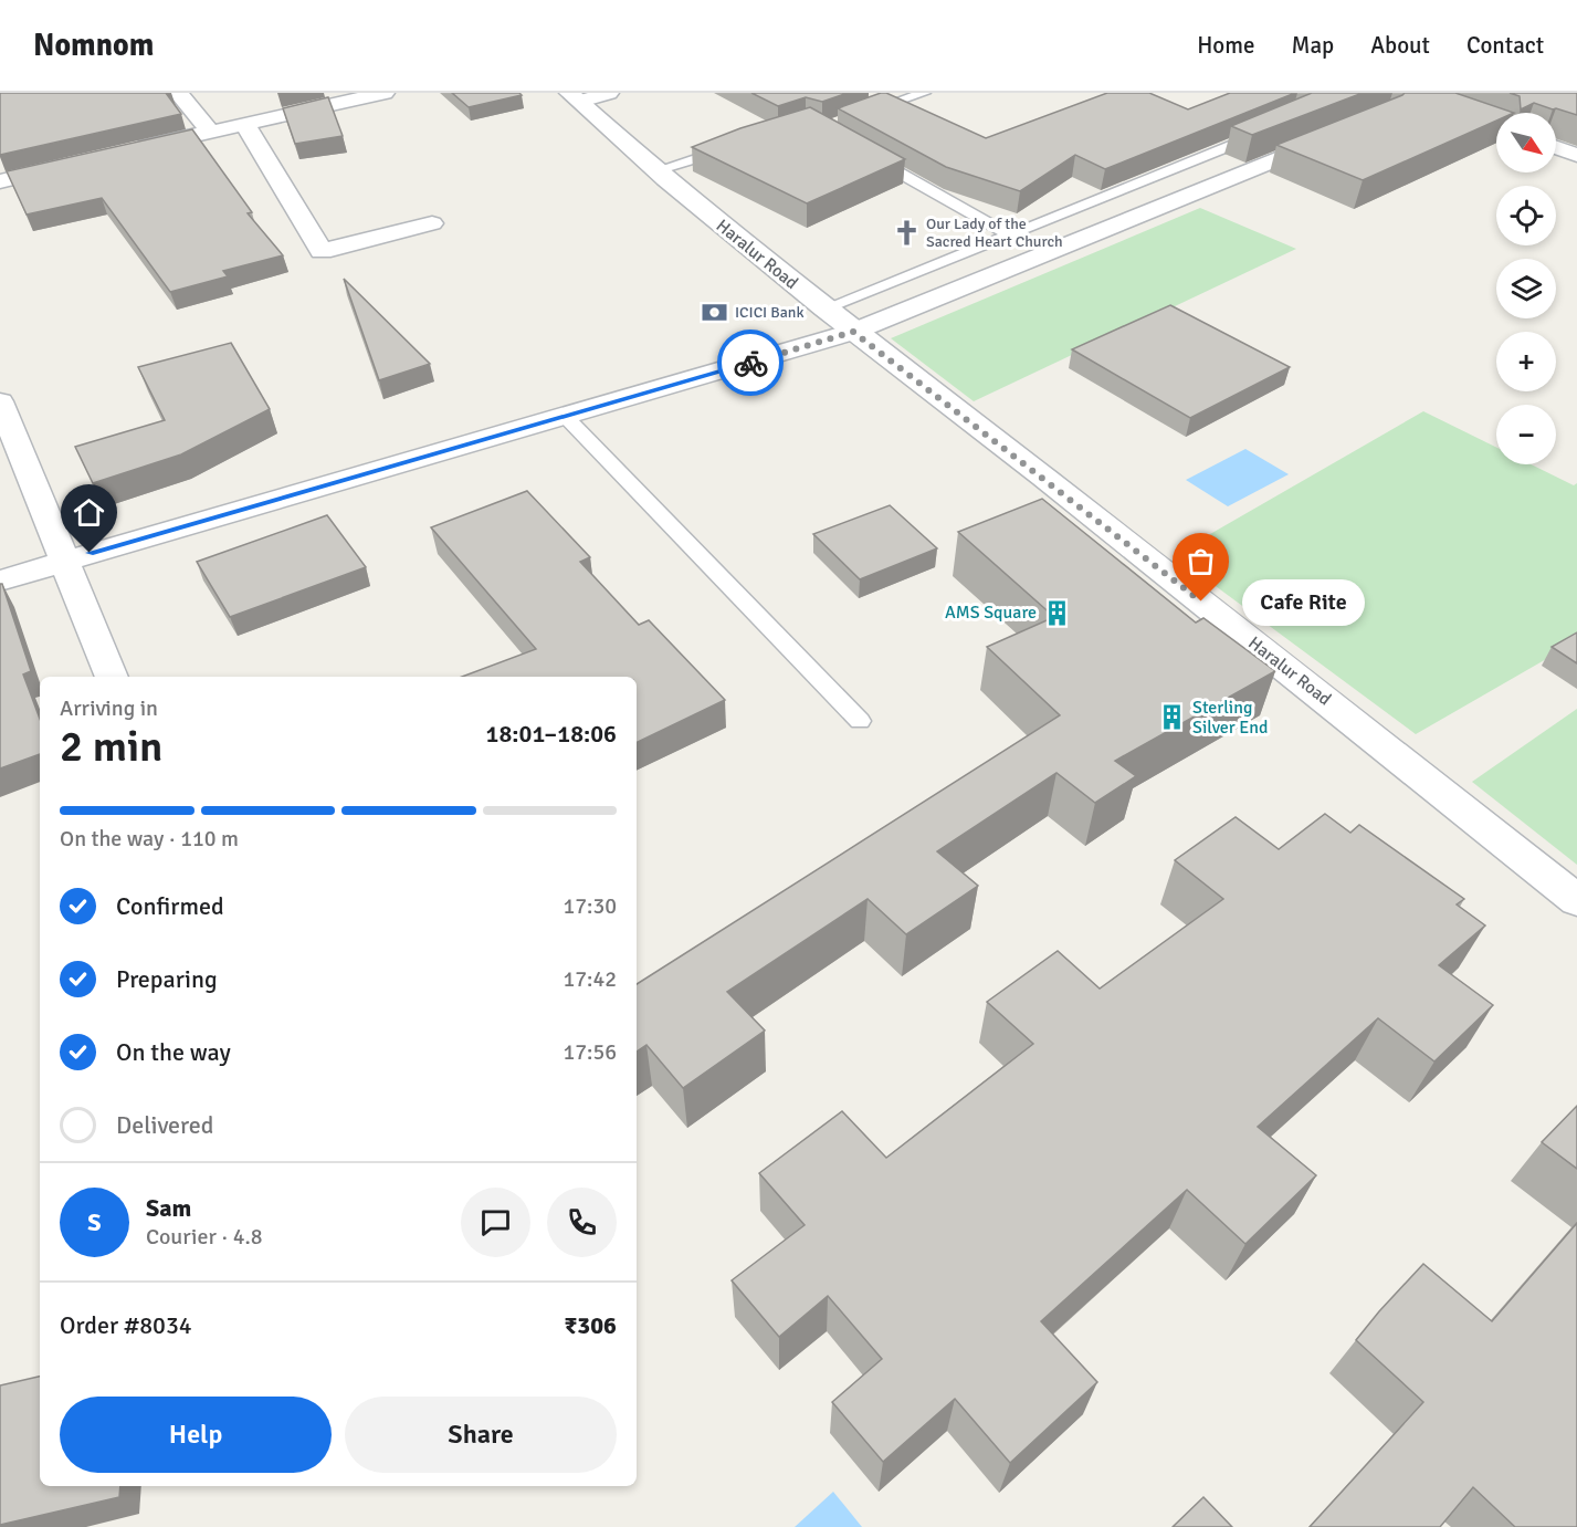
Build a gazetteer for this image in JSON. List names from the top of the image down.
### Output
{
  "streets": {
    "street": ["Haralur Road"]
  },
  "places": {
    "church": ["Our Lady of the Sacred Heart Church"],
    "bank": ["ICICI Bank"],
    "other": ["Cafe Rite"],
    "building": ["AMS Square", "Sterling Silver End"]
  },
  "north": "bottom right",
  "page": {
    "header": "Nomnom",
    "nav": [
      "Home",
      "Map",
      "About",
      "Contact"
    ],
    "map_buttons": ["+", "−"],
    "bubble": "Cafe Rite",
    "heading": ["2 min", "Arriving in", "18:01–18:06"],
    "panel": [
      "Sam",
      "Courier · 4.8",
      "Order #8034",
      "₹306"
    ],
    "bar": "On the way · 110 m",
    "list": [
      ["Confirmed", "17:30"],
      ["Preparing", "17:42"],
      ["On the way", "17:56"],
      "Delivered"
    ],
    "round": "S",
    "buttons": ["Help", "Share"]
  }
}
